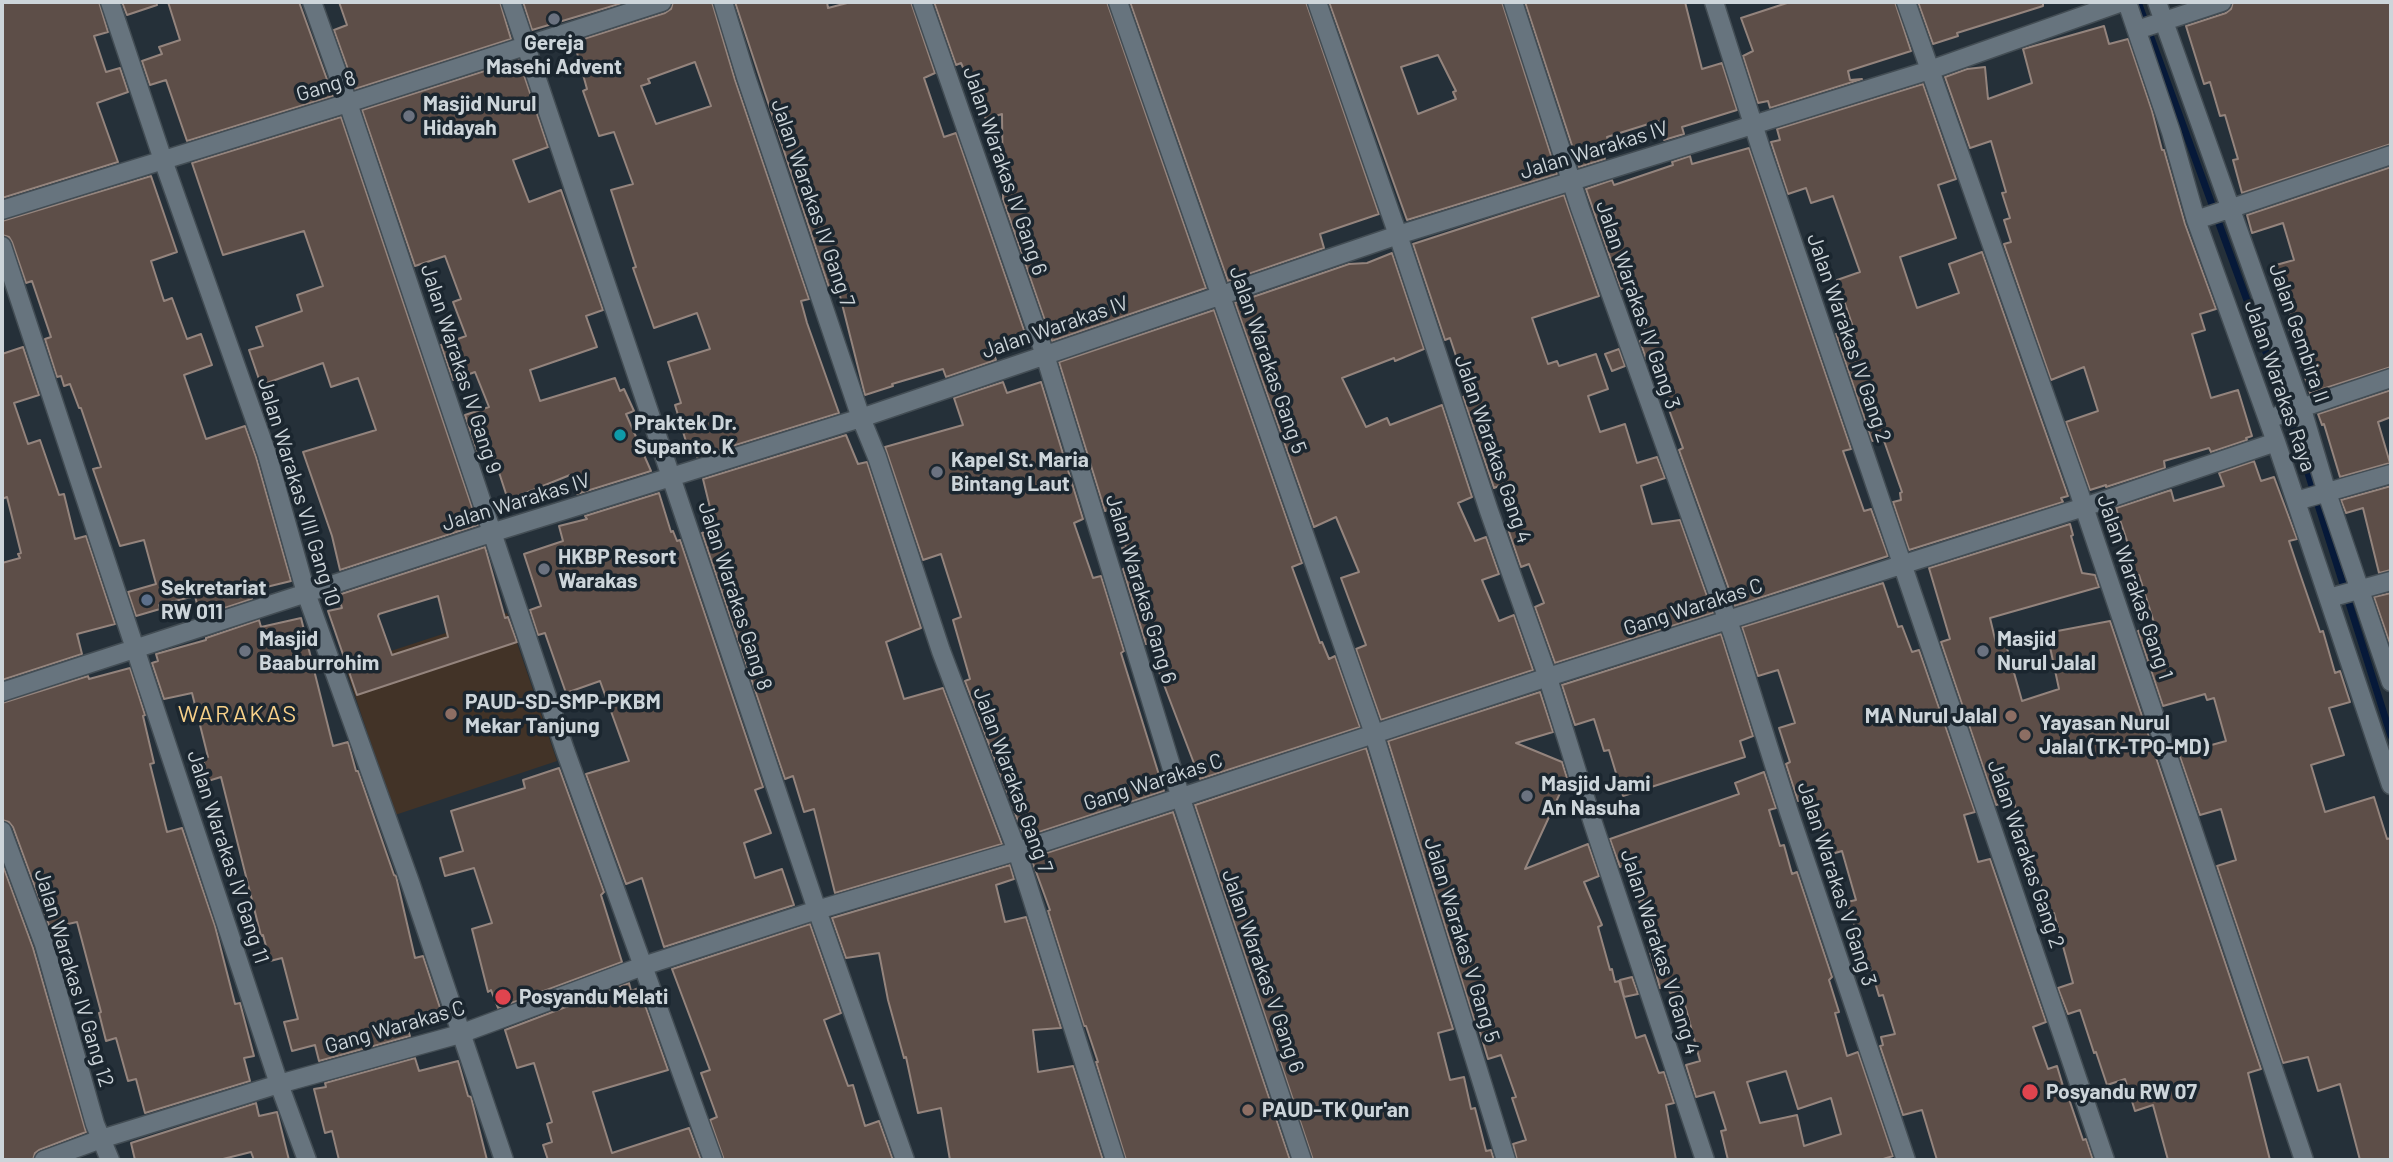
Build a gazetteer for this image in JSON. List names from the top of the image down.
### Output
{
  "streets": {
    "street": [
      "Gang 8",
      "Jalan Warakas IV",
      "Jalan Warakas IV Gang 6",
      "Jalan Warakas IV Gang 7",
      "Jalan Warakas IV Gang 3",
      "Jalan Gembira II",
      "Jalan Warakas IV Gang 2",
      "Jalan Warakas Gang 5",
      "Jalan Warakas IV Gang 9",
      "Jalan Warakas Raya",
      "Jalan Warakas Gang 4",
      "Jalan Warakas VIII Gang 10",
      "Jalan Warakas Gang 1",
      "Jalan Warakas Gang 6",
      "Jalan Warakas Gang 8",
      "Gang Warakas C",
      "Jalan Warakas Gang 7",
      "Jalan Warakas Gang 2",
      "Jalan Warakas IV Gang 11",
      "Jalan Warakas V Gang 3",
      "Jalan Warakas V Gang 5",
      "Jalan Warakas V Gang 4",
      "Jalan Warakas V Gang 6",
      "Jalan Warakas IV Gang 12"
    ]
  },
  "crossings": [
    ["Gang 8", "Jalan Warakas IV Gang 9"],
    ["Gang 8", "Jalan Warakas VIII Gang 10"],
    ["Gang 8", "Jalan Warakas Gang 8"],
    ["Jalan Warakas IV", "Jalan Warakas IV Gang 6"],
    ["Jalan Warakas IV", "Jalan Warakas IV Gang 7"],
    ["Jalan Warakas IV", "Jalan Warakas IV Gang 3"],
    ["Jalan Warakas IV", "Jalan Warakas IV Gang 2"],
    ["Jalan Warakas IV", "Jalan Warakas Gang 5"],
    ["Jalan Warakas IV", "Jalan Warakas IV Gang 9"],
    ["Jalan Warakas IV", "Jalan Warakas Gang 4"],
    ["Jalan Warakas IV", "Jalan Warakas VIII Gang 10"],
    ["Jalan Warakas IV", "Jalan Warakas Gang 1"],
    ["Jalan Warakas IV", "Jalan Warakas Gang 6"],
    ["Jalan Warakas IV", "Jalan Warakas Gang 8"],
    ["Jalan Warakas IV", "Jalan Warakas Gang 7"],
    ["Jalan Warakas IV", "Jalan Warakas IV Gang 11"],
    ["Jalan Warakas IV Gang 6", "Jalan Warakas Gang 6"],
    ["Jalan Warakas IV Gang 7", "Jalan Warakas Gang 7"],
    ["Jalan Warakas IV Gang 3", "Gang Warakas C"],
    ["Jalan Warakas IV Gang 3", "Jalan Warakas V Gang 3"],
    ["Jalan Gembira II", "Jalan Warakas Raya"],
    ["Jalan Warakas IV Gang 2", "Gang Warakas C"],
    ["Jalan Warakas IV Gang 2", "Jalan Warakas Gang 2"],
    ["Jalan Warakas Gang 5", "Gang Warakas C"],
    ["Jalan Warakas Gang 5", "Jalan Warakas V Gang 5"],
    ["Jalan Warakas IV Gang 9", "Gang Warakas C"],
    ["Jalan Warakas Raya", "Gang Warakas C"],
    ["Jalan Warakas Gang 4", "Gang Warakas C"],
    ["Jalan Warakas Gang 4", "Jalan Warakas V Gang 4"],
    ["Jalan Warakas VIII Gang 10", "Gang Warakas C"],
    ["Jalan Warakas Gang 1", "Gang Warakas C"],
    ["Jalan Warakas Gang 6", "Gang Warakas C"],
    ["Jalan Warakas Gang 6", "Jalan Warakas V Gang 6"],
    ["Jalan Warakas Gang 8", "Gang Warakas C"],
    ["Gang Warakas C", "Jalan Warakas Gang 7"],
    ["Gang Warakas C", "Jalan Warakas Gang 2"],
    ["Gang Warakas C", "Jalan Warakas IV Gang 11"],
    ["Gang Warakas C", "Jalan Warakas V Gang 3"],
    ["Gang Warakas C", "Jalan Warakas V Gang 5"],
    ["Gang Warakas C", "Jalan Warakas V Gang 4"],
    ["Gang Warakas C", "Jalan Warakas V Gang 6"],
    ["Gang Warakas C", "Jalan Warakas IV Gang 12"]
  ],
  "districts": ["WARAKAS"],
  "places": [
    "Gereja Masehi Advent",
    "Masjid Nurul Hidayah",
    "Praktek Dr. Supanto. K",
    "Kapel St. Maria Bintang Laut",
    "HKBP Resort Warakas",
    "Sekretariat RW 011",
    "Masjid Baaburrohim",
    "Masjid Nurul Jalal",
    "PAUD-SD-SMP-PKBM Mekar Tanjung",
    "MA Nurul Jalal",
    "Yayasan Nurul Jalal (TK-TPQ-MD)",
    "Masjid Jami An Nasuha",
    "Posyandu Melati",
    "Posyandu RW 07",
    "PAUD-TK Qur'an"
  ]
}
